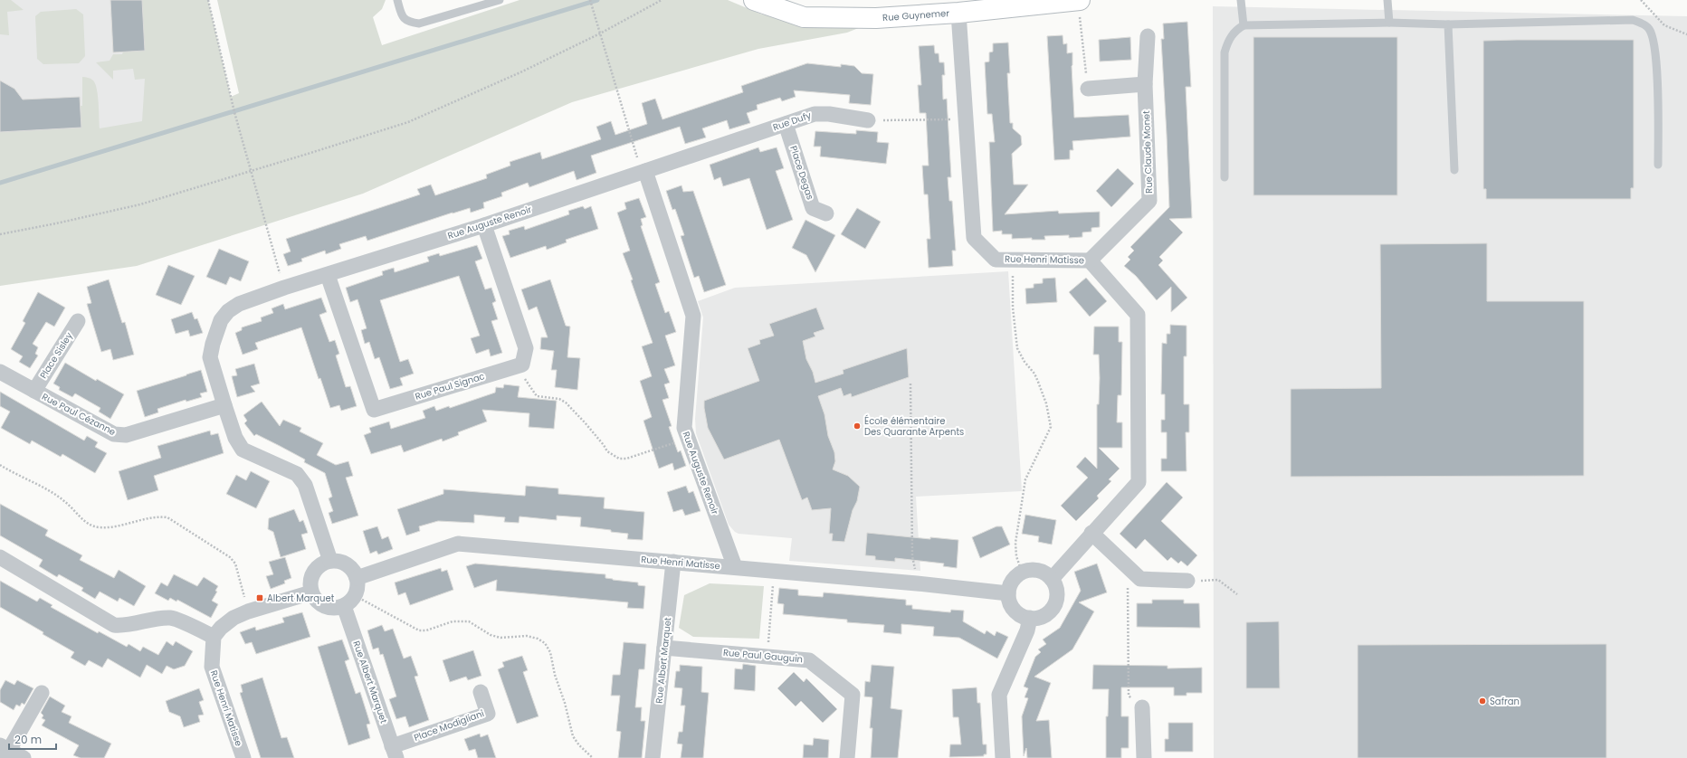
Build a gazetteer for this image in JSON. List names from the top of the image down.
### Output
{
  "streets": {
    "street": [
      "Rue Guynemer",
      "Rue Dufy",
      "Rue Claude Monet",
      "Place Degas",
      "Rue Auguste Renoir",
      "Rue Henri Matisse",
      "Place Sisley",
      "Rue Paul Signac",
      "Rue Paul Cézanne",
      "Rue Paul Gauguin",
      "Rue Albert Marquet",
      "Place Modigliani"
    ]
  },
  "crossings": [
    ["Rue Guynemer", "Rue Henri Matisse"],
    ["Rue Dufy", "Place Degas"],
    ["Rue Dufy", "Rue Auguste Renoir"],
    ["Rue Claude Monet", "Rue Henri Matisse"],
    ["Rue Auguste Renoir", "Rue Henri Matisse"],
    ["Rue Auguste Renoir", "Rue Paul Signac"],
    ["Rue Auguste Renoir", "Rue Paul Cézanne"],
    ["Rue Auguste Renoir", "Rue Albert Marquet"],
    ["Rue Henri Matisse", "Rue Albert Marquet"],
    ["Place Sisley", "Rue Paul Cézanne"],
    ["Rue Paul Gauguin", "Rue Albert Marquet"],
    ["Rue Albert Marquet", "Place Modigliani"]
  ],
  "places": {
    "other": ["École élémentaire Des Quarante Arpents", "Safran"],
    "transit": ["Albert Marquet"]
  },
  "scale_bar": "20 m"
}
